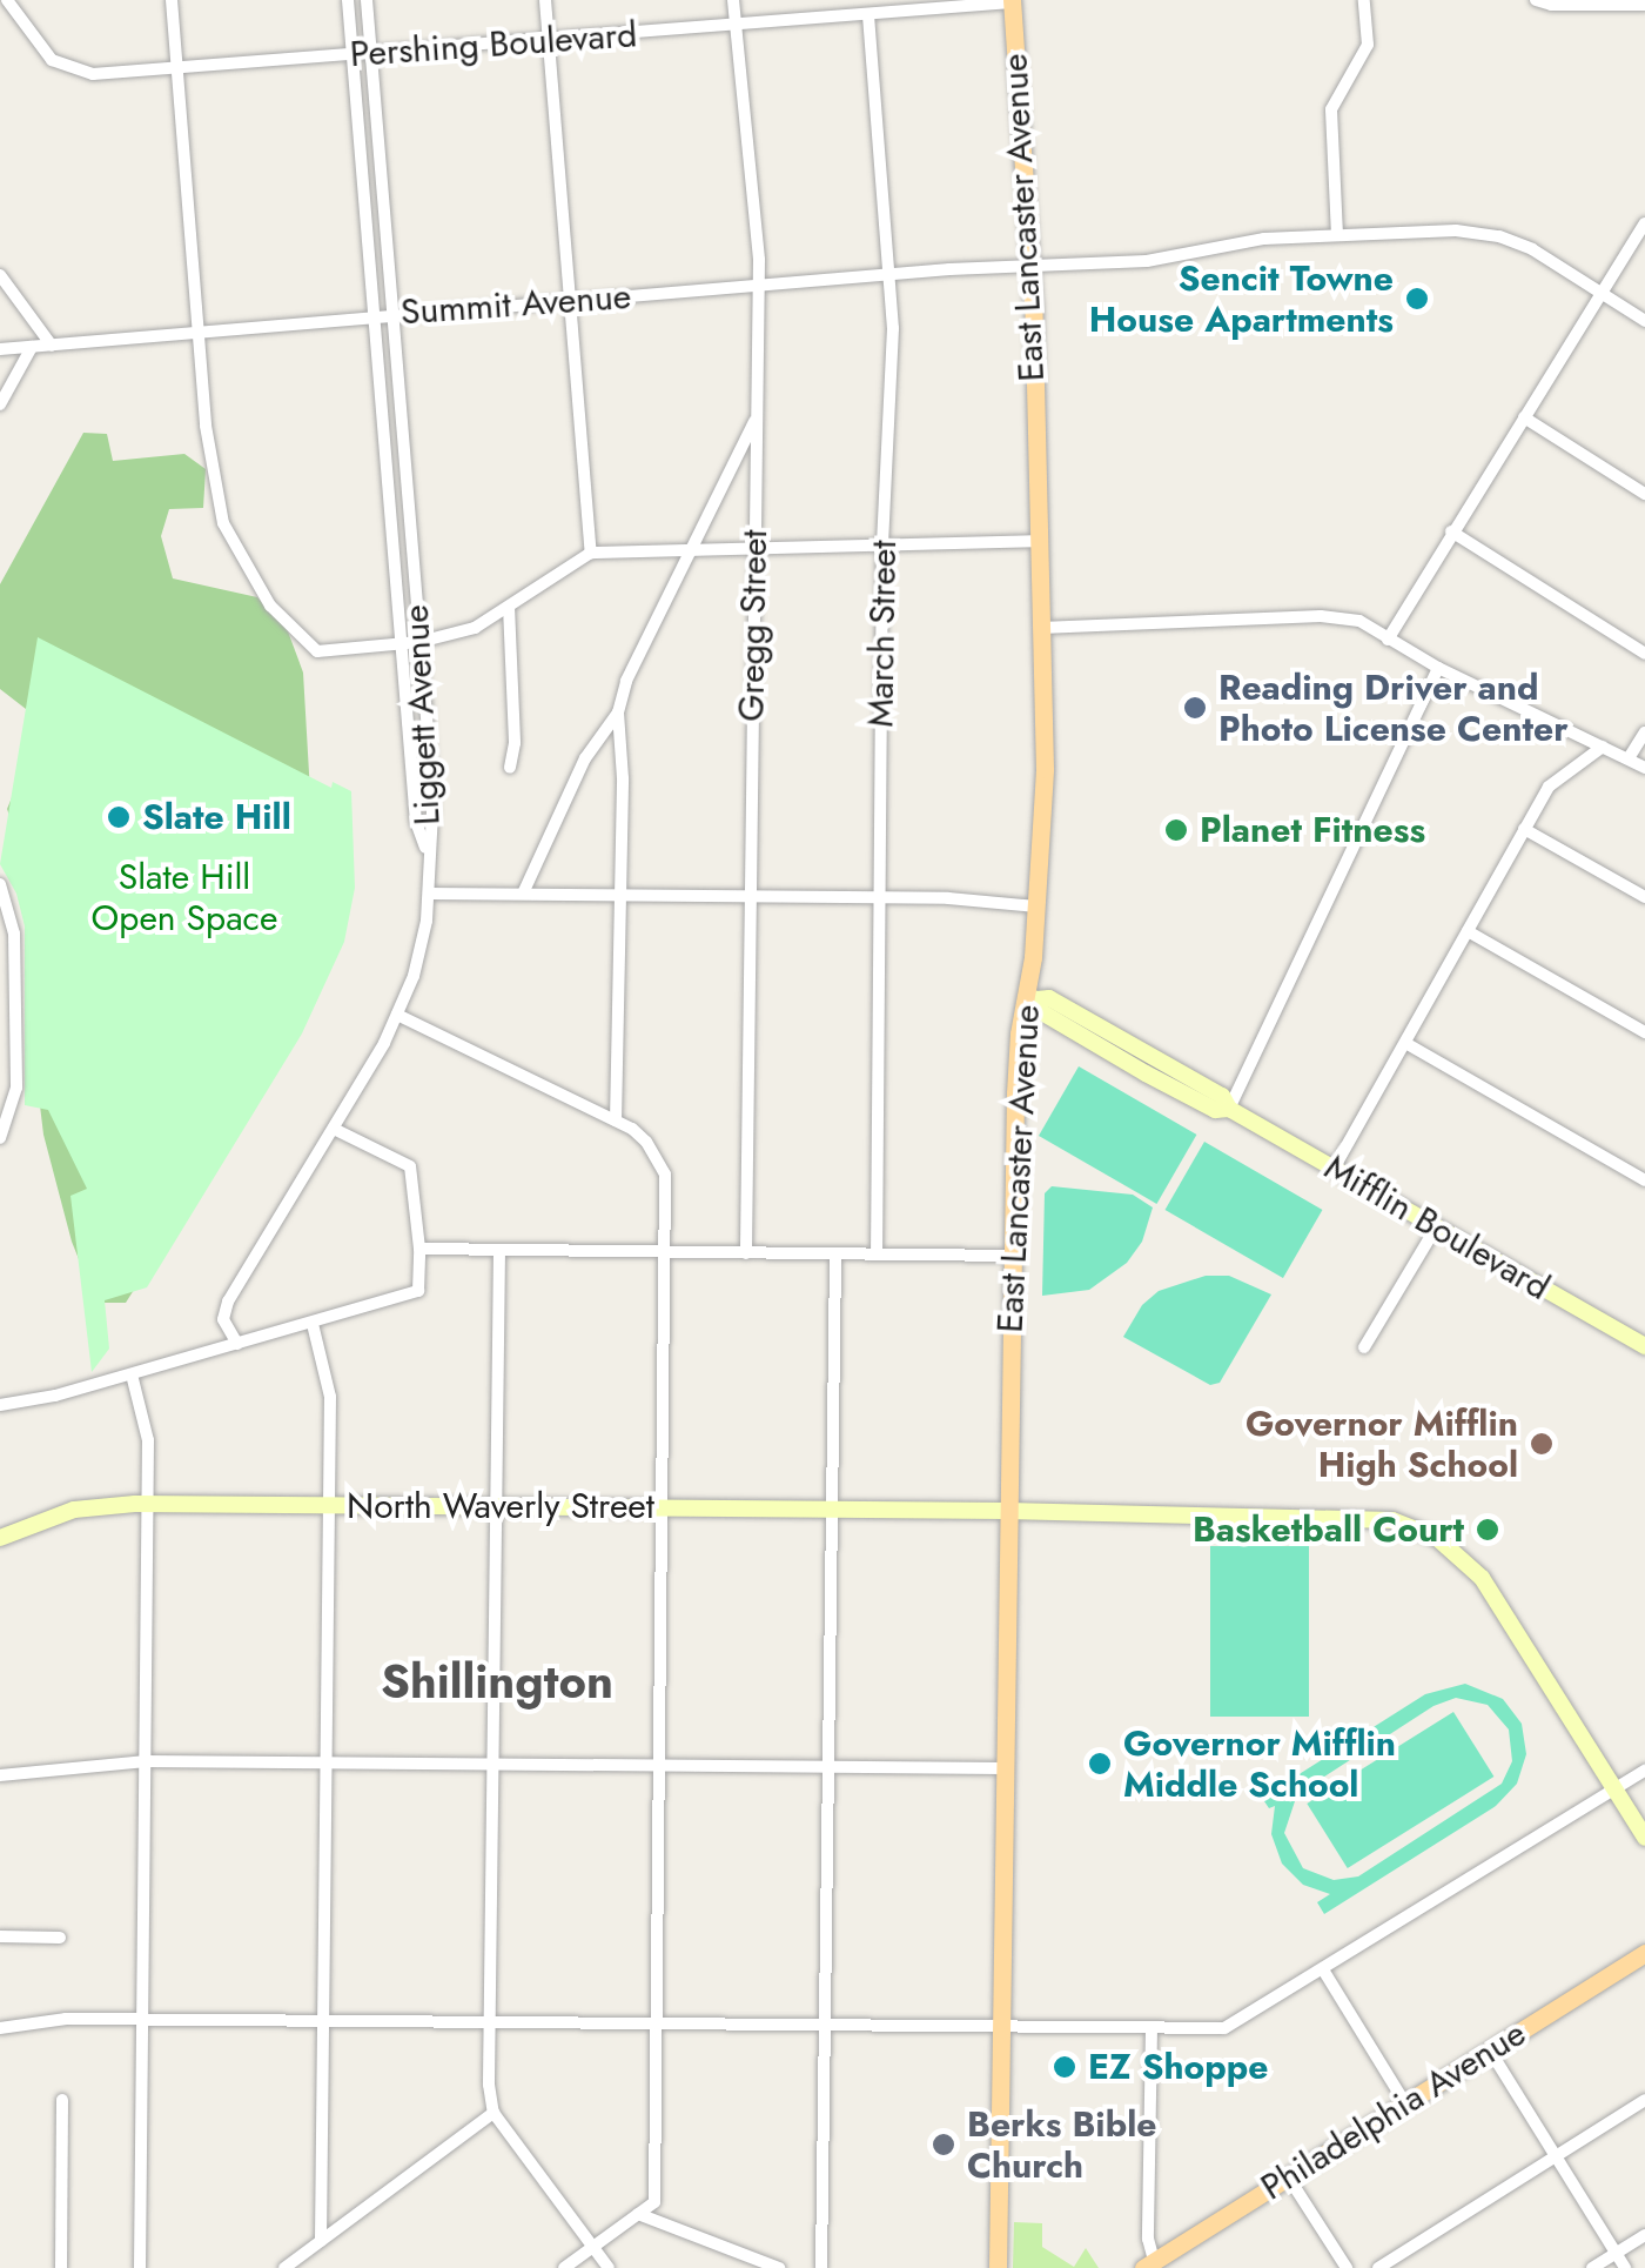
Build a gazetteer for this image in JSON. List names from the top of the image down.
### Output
{
  "streets": {
    "main road": ["East Lancaster Avenue", "Philadelphia Avenue"],
    "street": [
      "Pershing Boulevard",
      "Summit Avenue",
      "Gregg Street",
      "March Street",
      "Liggett Avenue",
      "Mifflin Boulevard",
      "North Waverly Street"
    ]
  },
  "crossings": [
    ["Pershing Boulevard", "East Lancaster Avenue"],
    ["Pershing Boulevard", "Gregg Street"],
    ["Pershing Boulevard", "March Street"],
    ["Pershing Boulevard", "Liggett Avenue"],
    ["East Lancaster Avenue", "Summit Avenue"],
    ["East Lancaster Avenue", "Mifflin Boulevard"],
    ["East Lancaster Avenue", "North Waverly Street"],
    ["Summit Avenue", "Gregg Street"],
    ["Summit Avenue", "March Street"],
    ["Summit Avenue", "Liggett Avenue"]
  ],
  "districts": ["Shillington"],
  "parks": ["Slate Hill Open Space"],
  "places": [
    "Sencit Towne House Apartments",
    "Reading Driver and Photo License Center",
    "Slate Hill",
    "Planet Fitness",
    "Governor Mifflin High School",
    "Basketball Court",
    "Governor Mifflin Middle School",
    "EZ Shoppe",
    "Berks Bible Church"
  ]
}
